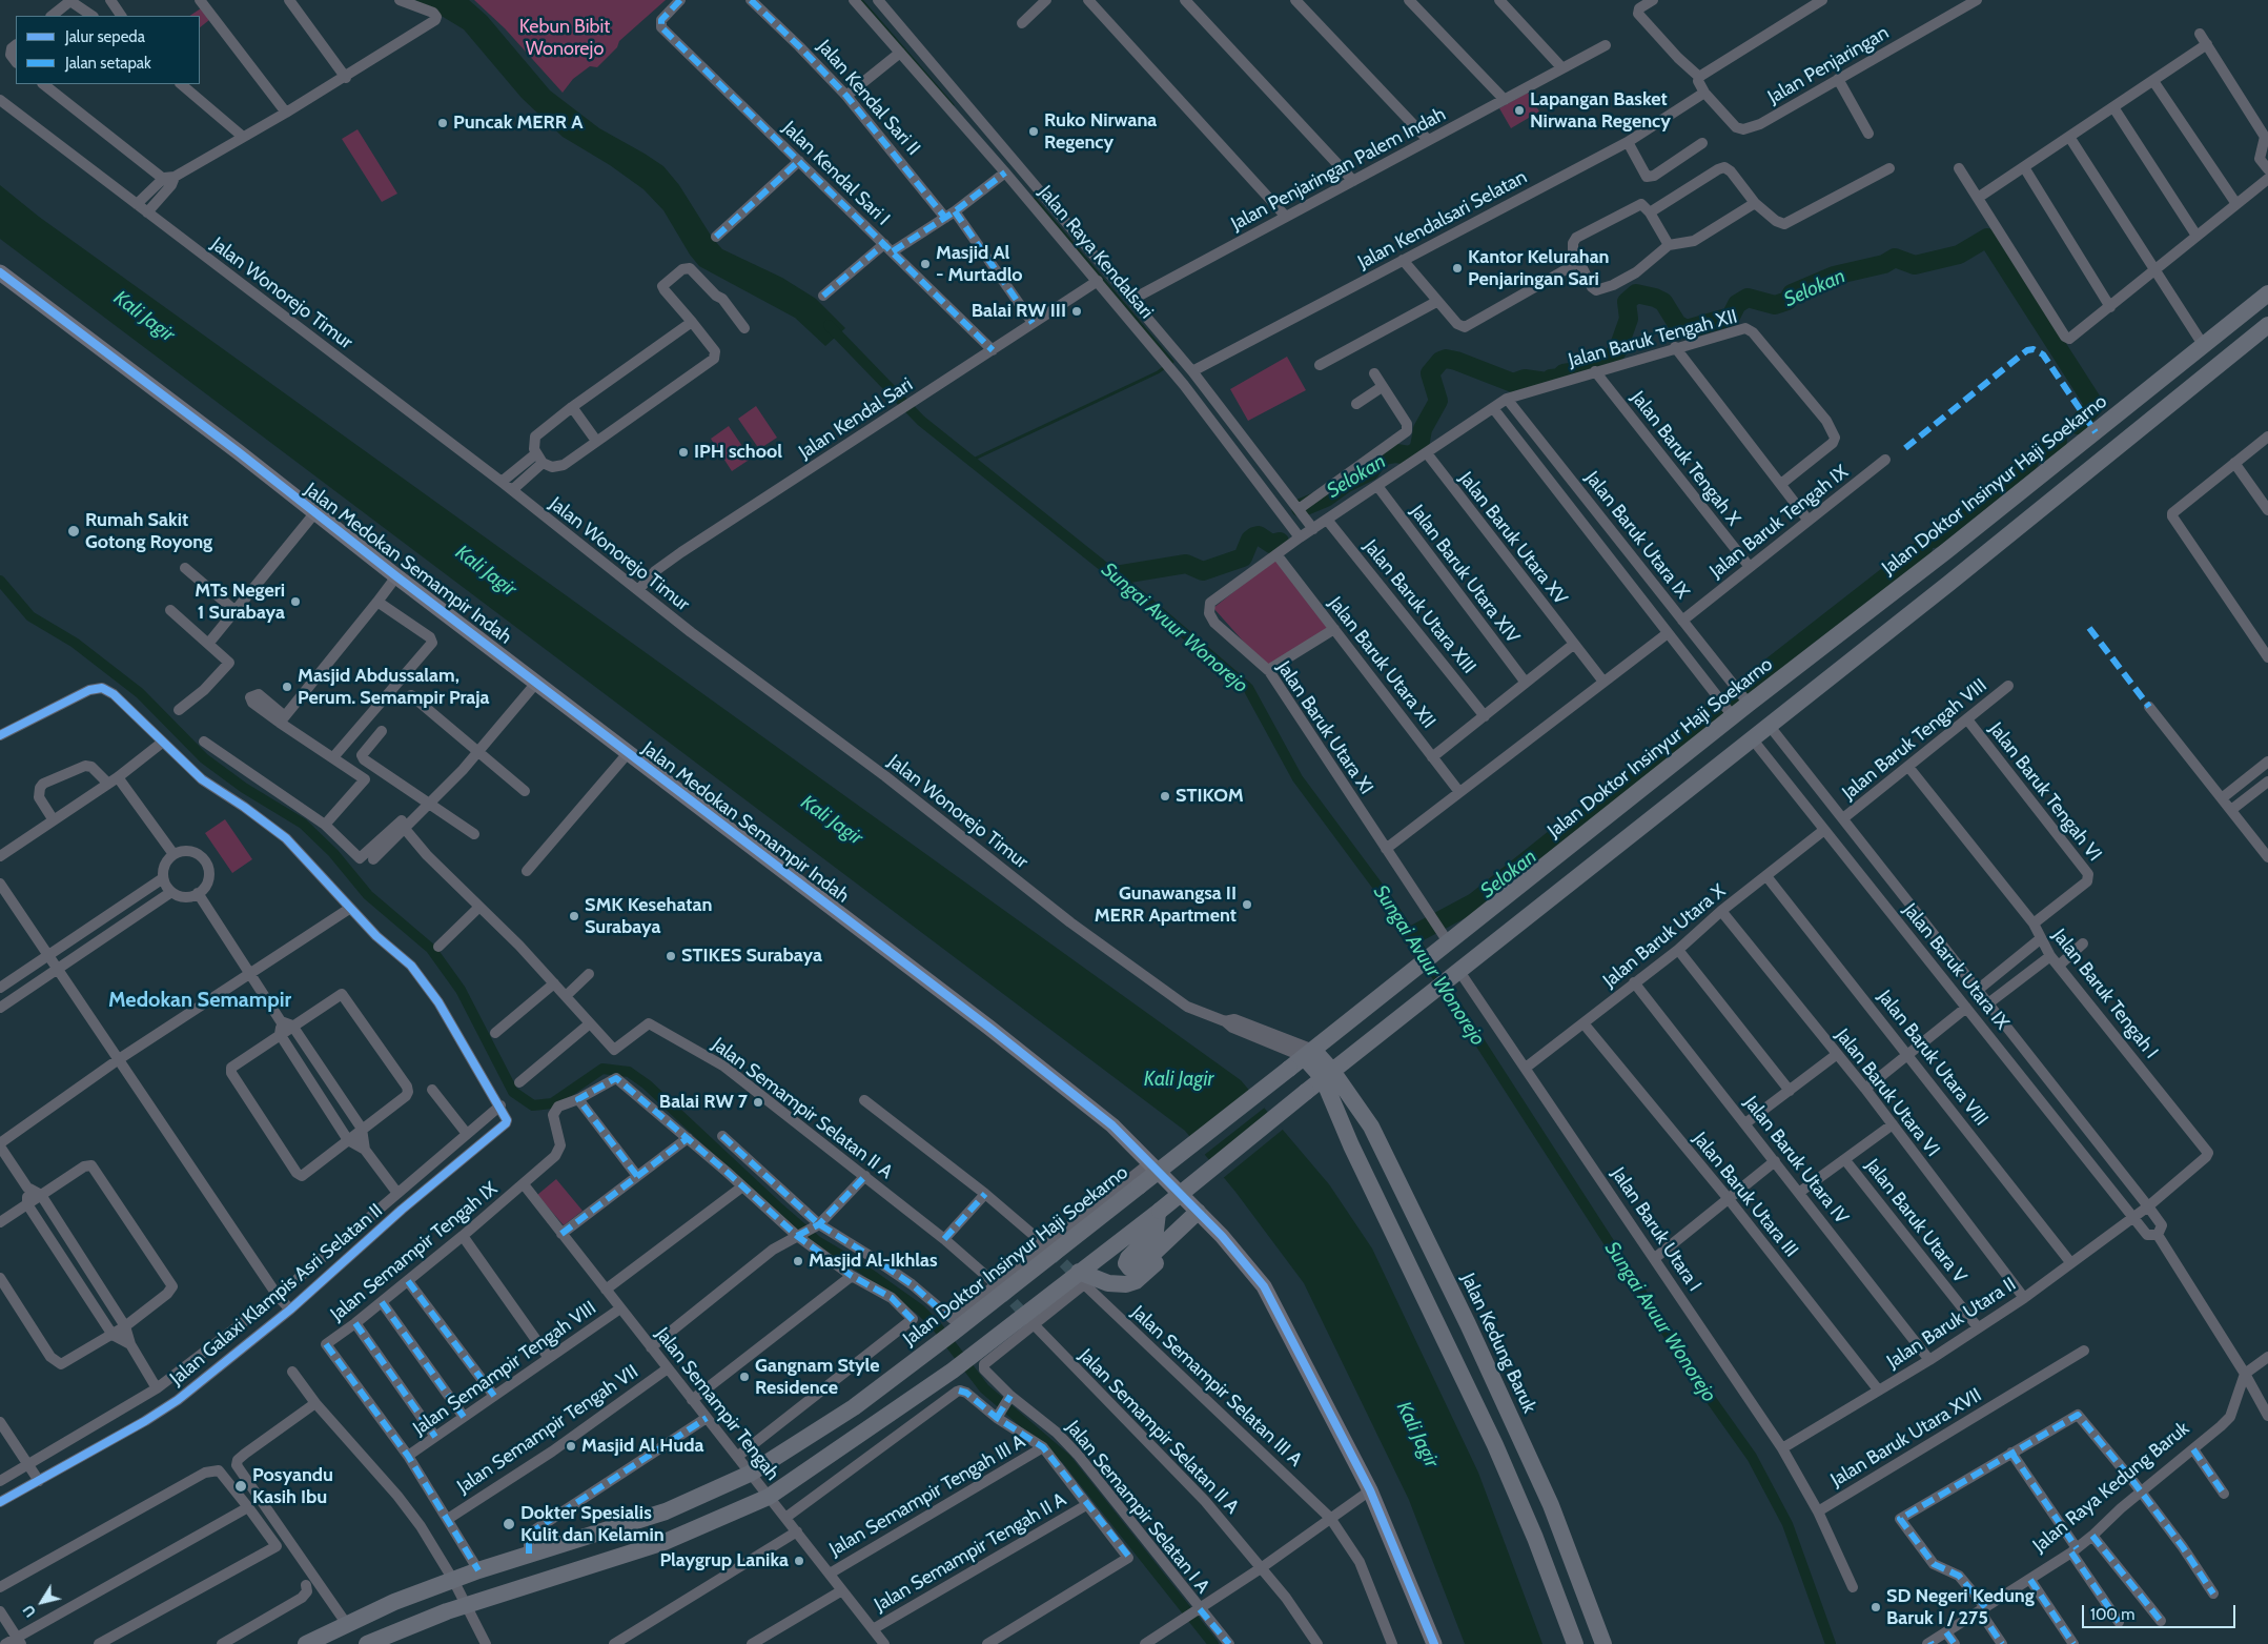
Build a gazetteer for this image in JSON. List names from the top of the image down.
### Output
{
  "streets": {
    "main road": ["Jalan Doktor Insinyur Haji Soekarno", "Jalan Kedung Baruk"],
    "street": [
      "Jalan Penjaringan",
      "Jalan Kendal Sari II",
      "Jalan Penjaringan Palem Indah",
      "Jalan Kendal Sari I",
      "Jalan Kendalsari Selatan",
      "Jalan Raya Kendalsari",
      "Jalan Wonorejo Timur",
      "Jalan Baruk Tengah XII",
      "Jalan Kendal Sari",
      "Jalan Baruk Tengah X",
      "Jalan Baruk Tengah IX",
      "Jalan Baruk Utara IX",
      "Jalan Baruk Utara XV",
      "Jalan Medokan Semampir Indah",
      "Jalan Baruk Utara XIV",
      "Jalan Baruk Utara XIII",
      "Jalan Baruk Utara XII",
      "Jalan Baruk Utara XI",
      "Jalan Baruk Tengah VIII",
      "Jalan Baruk Tengah VI",
      "Jalan Baruk Utara X",
      "Jalan Baruk Tengah I",
      "Jalan Baruk Utara VIII",
      "Jalan Baruk Utara VI",
      "Jalan Semampir Selatan II A",
      "Jalan Baruk Utara IV",
      "Jalan Baruk Utara III",
      "Jalan Baruk Utara V",
      "Jalan Baruk Utara I",
      "Jalan Semampir Tengah IX",
      "Jalan Galaxi Klampis Asri Selatan II",
      "Jalan Baruk Utara II",
      "Jalan Semampir Tengah VIII",
      "Jalan Semampir Selatan III A",
      "Jalan Semampir Tengah",
      "Jalan Semampir Tengah VII",
      "Jalan Baruk Utara XVII",
      "Jalan Raya Kedung Baruk",
      "Jalan Semampir Tengah III A",
      "Jalan Semampir Selatan I A",
      "Jalan Semampir Tengah II A"
    ]
  },
  "crossings": [
    ["Jalan Penjaringan", "Jalan Kendalsari Selatan"],
    ["Jalan Penjaringan Palem Indah", "Jalan Raya Kendalsari"],
    ["Jalan Kendal Sari I", "Jalan Kendal Sari"],
    ["Jalan Kendalsari Selatan", "Jalan Raya Kendalsari"],
    ["Jalan Raya Kendalsari", "Jalan Kendal Sari"],
    ["Jalan Raya Kendalsari", "Jalan Baruk Utara XI"],
    ["Jalan Wonorejo Timur", "Jalan Kendal Sari"],
    ["Jalan Wonorejo Timur", "Jalan Doktor Insinyur Haji Soekarno"],
    ["Jalan Baruk Tengah XII", "Jalan Baruk Tengah X"],
    ["Jalan Baruk Tengah XII", "Jalan Baruk Utara IX"],
    ["Jalan Baruk Tengah XII", "Jalan Baruk Utara XI"],
    ["Jalan Baruk Tengah X", "Jalan Baruk Tengah IX"],
    ["Jalan Doktor Insinyur Haji Soekarno", "Jalan Baruk Utara IX"],
    ["Jalan Doktor Insinyur Haji Soekarno", "Jalan Baruk Utara XI"],
    ["Jalan Doktor Insinyur Haji Soekarno", "Jalan Semampir Tengah"],
    ["Jalan Baruk Tengah IX", "Jalan Baruk Utara IX"],
    ["Jalan Baruk Utara IX", "Jalan Baruk Utara XI"],
    ["Jalan Baruk Utara IX", "Jalan Baruk Tengah VIII"],
    ["Jalan Baruk Utara IX", "Jalan Baruk Utara X"],
    ["Jalan Baruk Utara IX", "Jalan Baruk Tengah I"],
    ["Jalan Baruk Utara IX", "Jalan Baruk Utara II"],
    ["Jalan Baruk Utara XV", "Jalan Baruk Utara XI"],
    ["Jalan Baruk Utara XIV", "Jalan Baruk Utara XI"],
    ["Jalan Baruk Utara XIII", "Jalan Baruk Utara XI"],
    ["Jalan Baruk Utara XII", "Jalan Baruk Utara XI"],
    ["Jalan Baruk Tengah VIII", "Jalan Baruk Tengah VI"],
    ["Jalan Baruk Tengah VIII", "Jalan Baruk Tengah I"],
    ["Jalan Baruk Tengah VI", "Jalan Baruk Tengah I"],
    ["Jalan Baruk Utara X", "Jalan Baruk Utara VIII"],
    ["Jalan Baruk Utara X", "Jalan Baruk Utara VI"],
    ["Jalan Baruk Utara X", "Jalan Baruk Utara IV"],
    ["Jalan Baruk Utara X", "Jalan Baruk Utara III"],
    ["Jalan Baruk Utara X", "Jalan Baruk Utara I"],
    ["Jalan Baruk Tengah I", "Jalan Baruk Utara II"],
    ["Jalan Baruk Utara VIII", "Jalan Baruk Utara II"],
    ["Jalan Baruk Utara VI", "Jalan Baruk Utara II"],
    ["Jalan Semampir Selatan II A", "Jalan Semampir Selatan I A"],
    ["Jalan Baruk Utara IV", "Jalan Baruk Utara II"],
    ["Jalan Baruk Utara III", "Jalan Baruk Utara II"],
    ["Jalan Baruk Utara V", "Jalan Baruk Utara II"],
    ["Jalan Baruk Utara I", "Jalan Baruk Utara II"],
    ["Jalan Baruk Utara I", "Jalan Baruk Utara XVII"],
    ["Jalan Semampir Tengah IX", "Jalan Semampir Tengah VIII"],
    ["Jalan Semampir Tengah IX", "Jalan Semampir Tengah"],
    ["Jalan Semampir Tengah VIII", "Jalan Semampir Tengah"],
    ["Jalan Semampir Selatan III A", "Jalan Semampir Selatan I A"],
    ["Jalan Semampir Tengah", "Jalan Semampir Tengah VII"],
    ["Jalan Semampir Tengah", "Jalan Semampir Tengah III A"],
    ["Jalan Semampir Tengah", "Jalan Semampir Tengah II A"]
  ],
  "districts": ["Medokan Semampir"],
  "water": ["Selokan", "Kali Jagir", "Sungai Avuur Wonorejo"],
  "parks": ["Kebun Bibit Wonorejo"],
  "places": [
    "Lapangan Basket Nirwana Regency",
    "Puncak MERR A",
    "Ruko Nirwana Regency",
    "Masjid Al - Murtadlo",
    "Kantor Kelurahan Penjaringan Sari",
    "Balai RW III",
    "IPH school",
    "Rumah Sakit Gotong Royong",
    "MTs Negeri 1 Surabaya",
    "Masjid Abdussalam, Perum. Semampir Praja",
    "STIKOM",
    "Gunawangsa II MERR Apartment",
    "SMK Kesehatan Surabaya",
    "STIKES Surabaya",
    "Balai RW 7",
    "Masjid Al-Ikhlas",
    "Gangnam Style Residence",
    "Masjid Al Huda",
    "Posyandu Kasih Ibu",
    "Dokter Spesialis Kulit dan Kelamin",
    "Playgrup Lanika",
    "SD Negeri Kedung Baruk I / 275"
  ],
  "legend": ["Jalur sepeda", "Jalan setapak"],
  "scale_bar": "100 m",
  "north": "bottom left"
}
